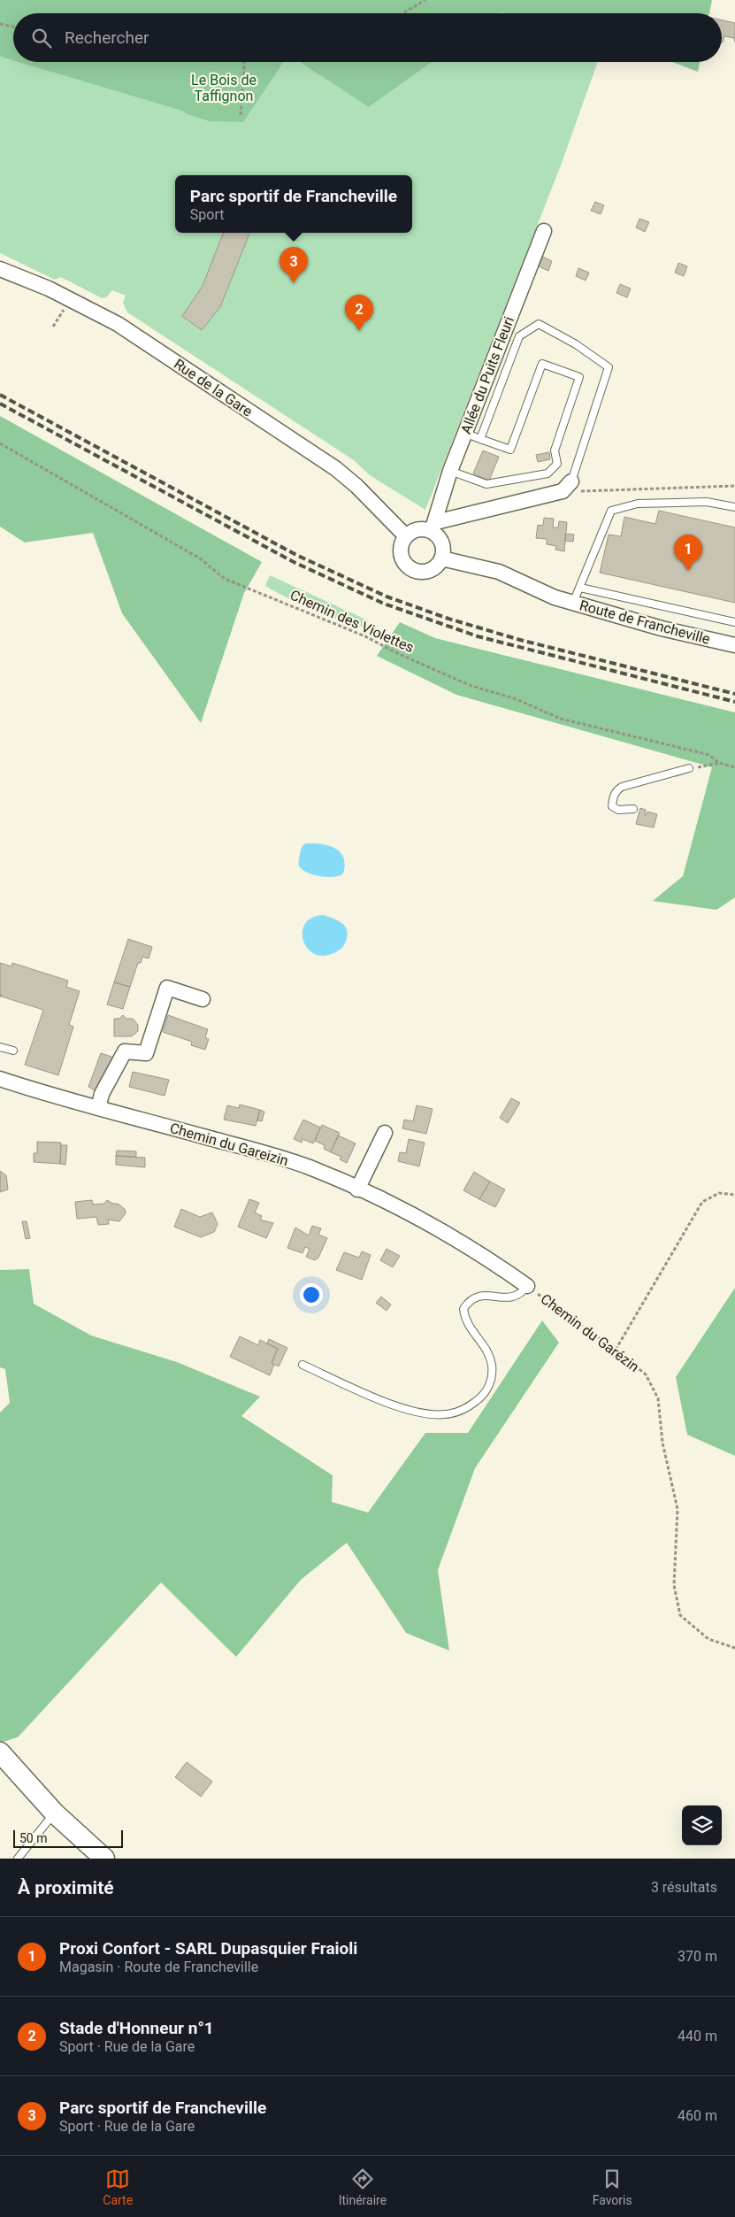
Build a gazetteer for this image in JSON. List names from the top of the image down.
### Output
{
  "streets": {
    "street": [
      "Allée du Puits Fleuri",
      "Rue de la Gare",
      "Route de Francheville",
      "Chemin du Gareizin",
      "Chemin du Garézin"
    ],
    "path": ["Chemin des Violettes"]
  },
  "crossings": [
    ["Allée du Puits Fleuri", "Rue de la Gare"],
    ["Allée du Puits Fleuri", "Route de Francheville"],
    ["Rue de la Gare", "Route de Francheville"],
    ["Chemin du Gareizin", "Chemin du Garézin"]
  ],
  "parks": ["Le Bois de Taffignon"],
  "scale_bar": "50 m",
  "page": {
    "search": "Rechercher",
    "popup": ["Parc sportif de Francheville", "Sport"],
    "pins": ["3", "2", "1"],
    "scale": "50 m",
    "heading": ["À proximité", "3 résultats"],
    "list": [
      {
        "mark": "1",
        "name": "Proxi Confort - SARL Dupasquier Fraioli",
        "note": "Magasin · Route de Francheville",
        "value": "370 m"
      },
      {
        "mark": "2",
        "name": "Stade d'Honneur n°1",
        "note": "Sport · Rue de la Gare",
        "value": "440 m"
      },
      {
        "mark": "3",
        "name": "Parc sportif de Francheville",
        "note": "Sport · Rue de la Gare",
        "value": "460 m"
      }
    ],
    "nav": ["Carte", "Itinéraire", "Favoris"]
  }
}
